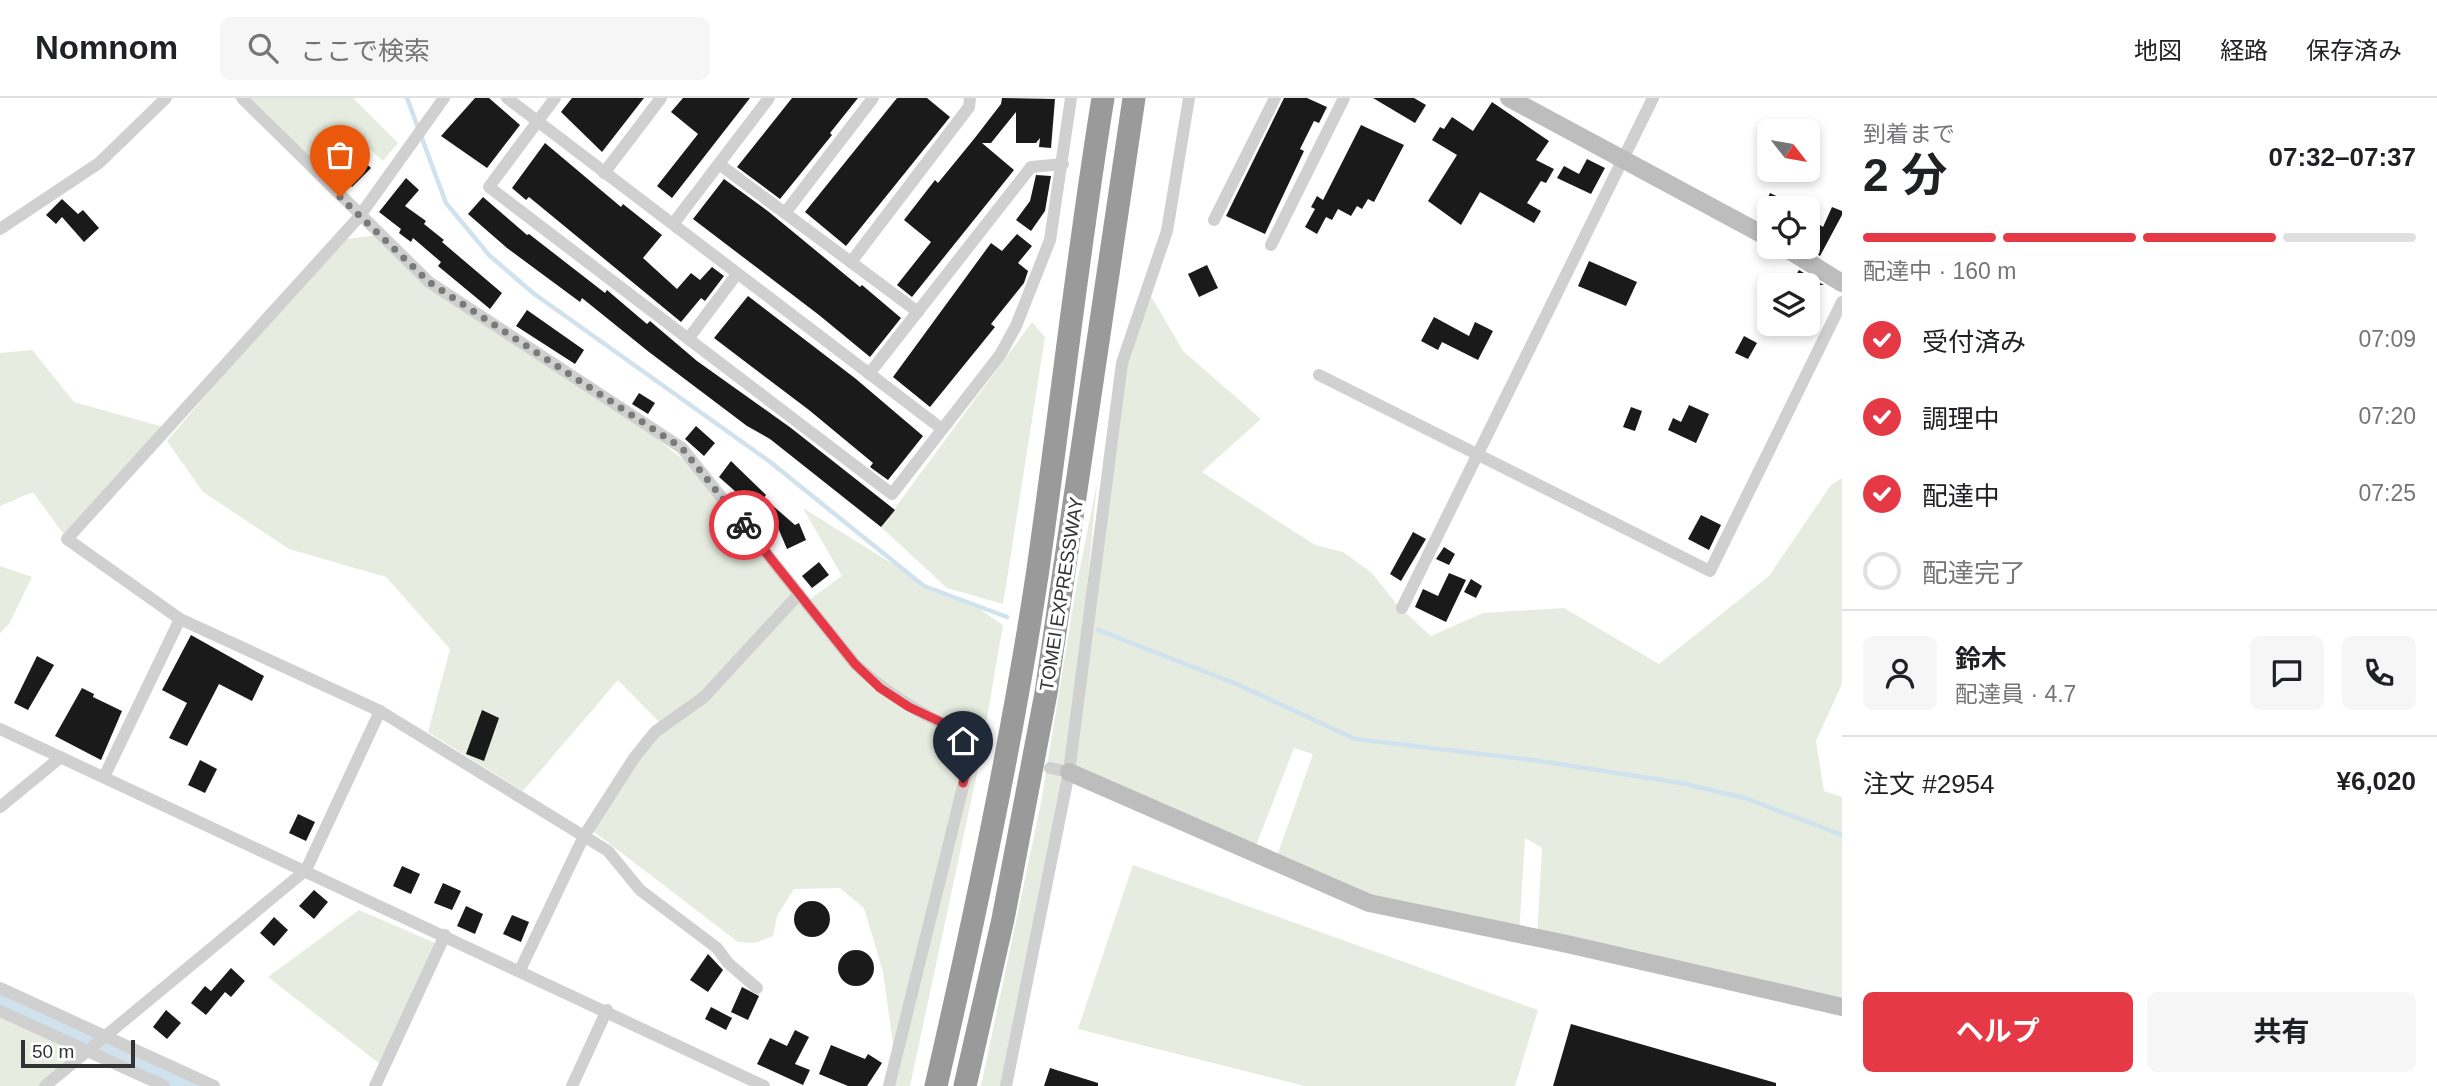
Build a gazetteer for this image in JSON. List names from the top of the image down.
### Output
{
  "streets": {
    "highway": ["TOMEI EXPRESSWAY"]
  },
  "scale_bar": "50 m",
  "north": "bottom right",
  "page": {
    "header": "Nomnom",
    "search": "ここで検索",
    "nav": ["地図", "経路", "保存済み"],
    "heading": ["2 分", "到着まで", "07:32–07:37"],
    "panel": [
      "鈴木",
      "配達員 · 4.7",
      "注文 #2954",
      "¥6,020"
    ],
    "bar": "配達中 · 160 m",
    "list": [
      ["受付済み", "07:09"],
      ["調理中", "07:20"],
      ["配達中", "07:25"],
      "配達完了"
    ],
    "buttons": ["ヘルプ", "共有"],
    "scale": "50 m"
  }
}
